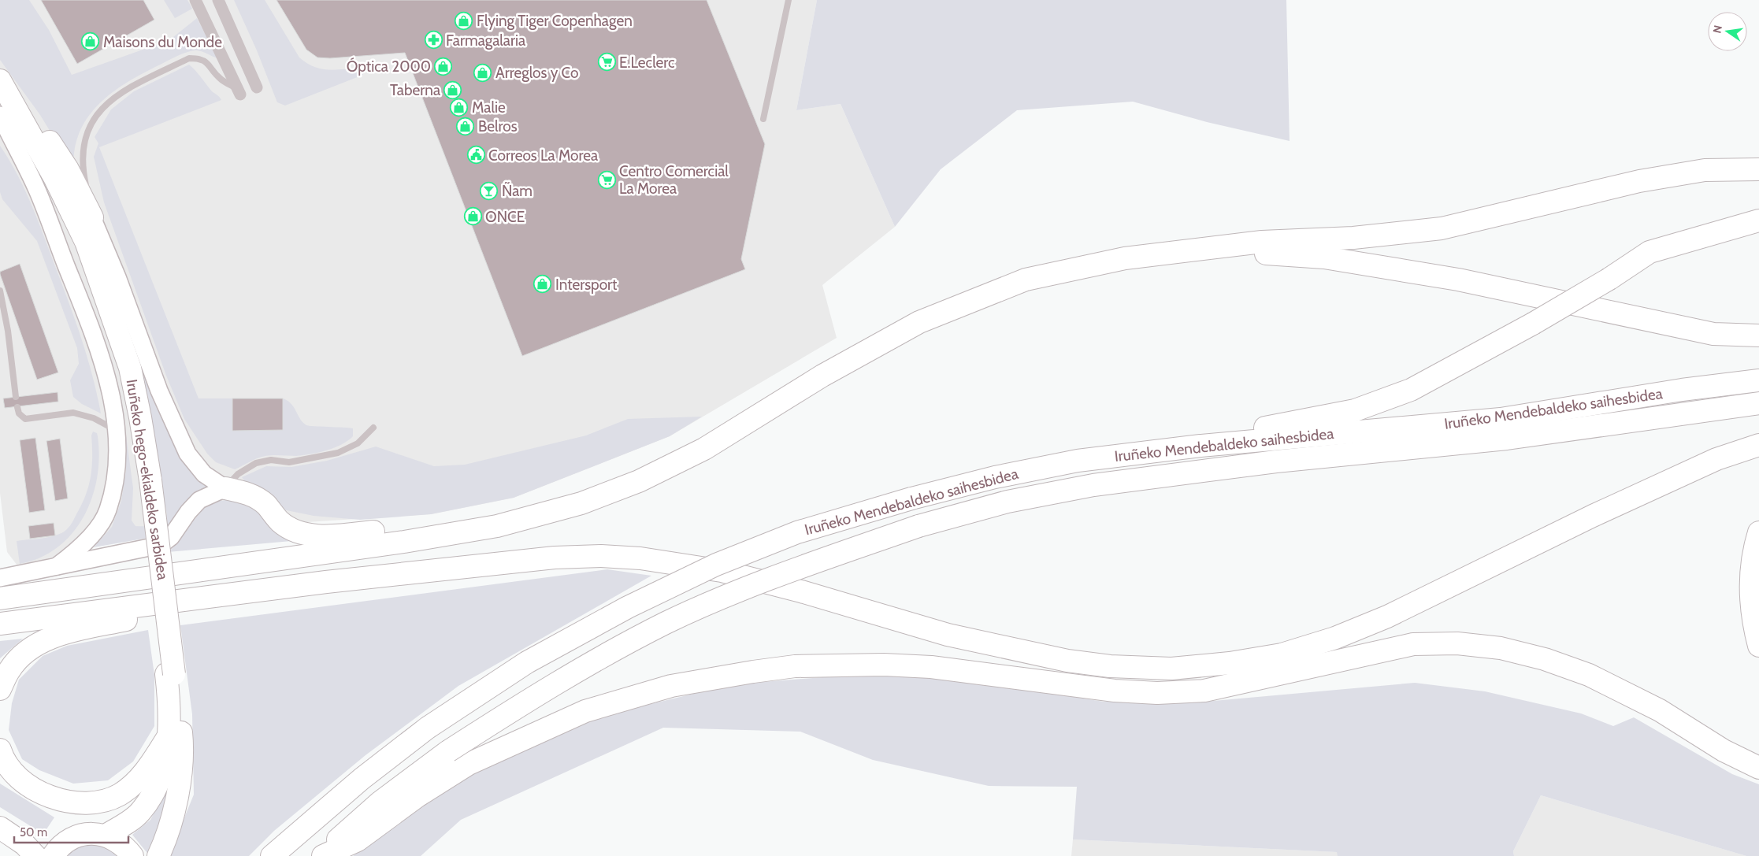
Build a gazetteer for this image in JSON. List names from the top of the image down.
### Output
{
  "streets": {
    "highway": ["Iruñeko Mendebaldeko saihesbidea", "Iruñeko hego-ekialdeko sarbidea"]
  },
  "places": {
    "shop": [
      "Flying Tiger Copenhagen",
      "Maisons du Monde",
      "Óptica 2000",
      "Arreglos y Co",
      "Taberna",
      "Malie",
      "Belros",
      "ONCE",
      "Intersport"
    ],
    "pharmacy": ["Farmagalaria"],
    "supermarket": ["E.Leclerc", "Centro Comercial La Morea"],
    "public building": ["Correos La Morea"],
    "bar": ["Ñam"]
  },
  "scale_bar": "50 m",
  "north": "left"
}
